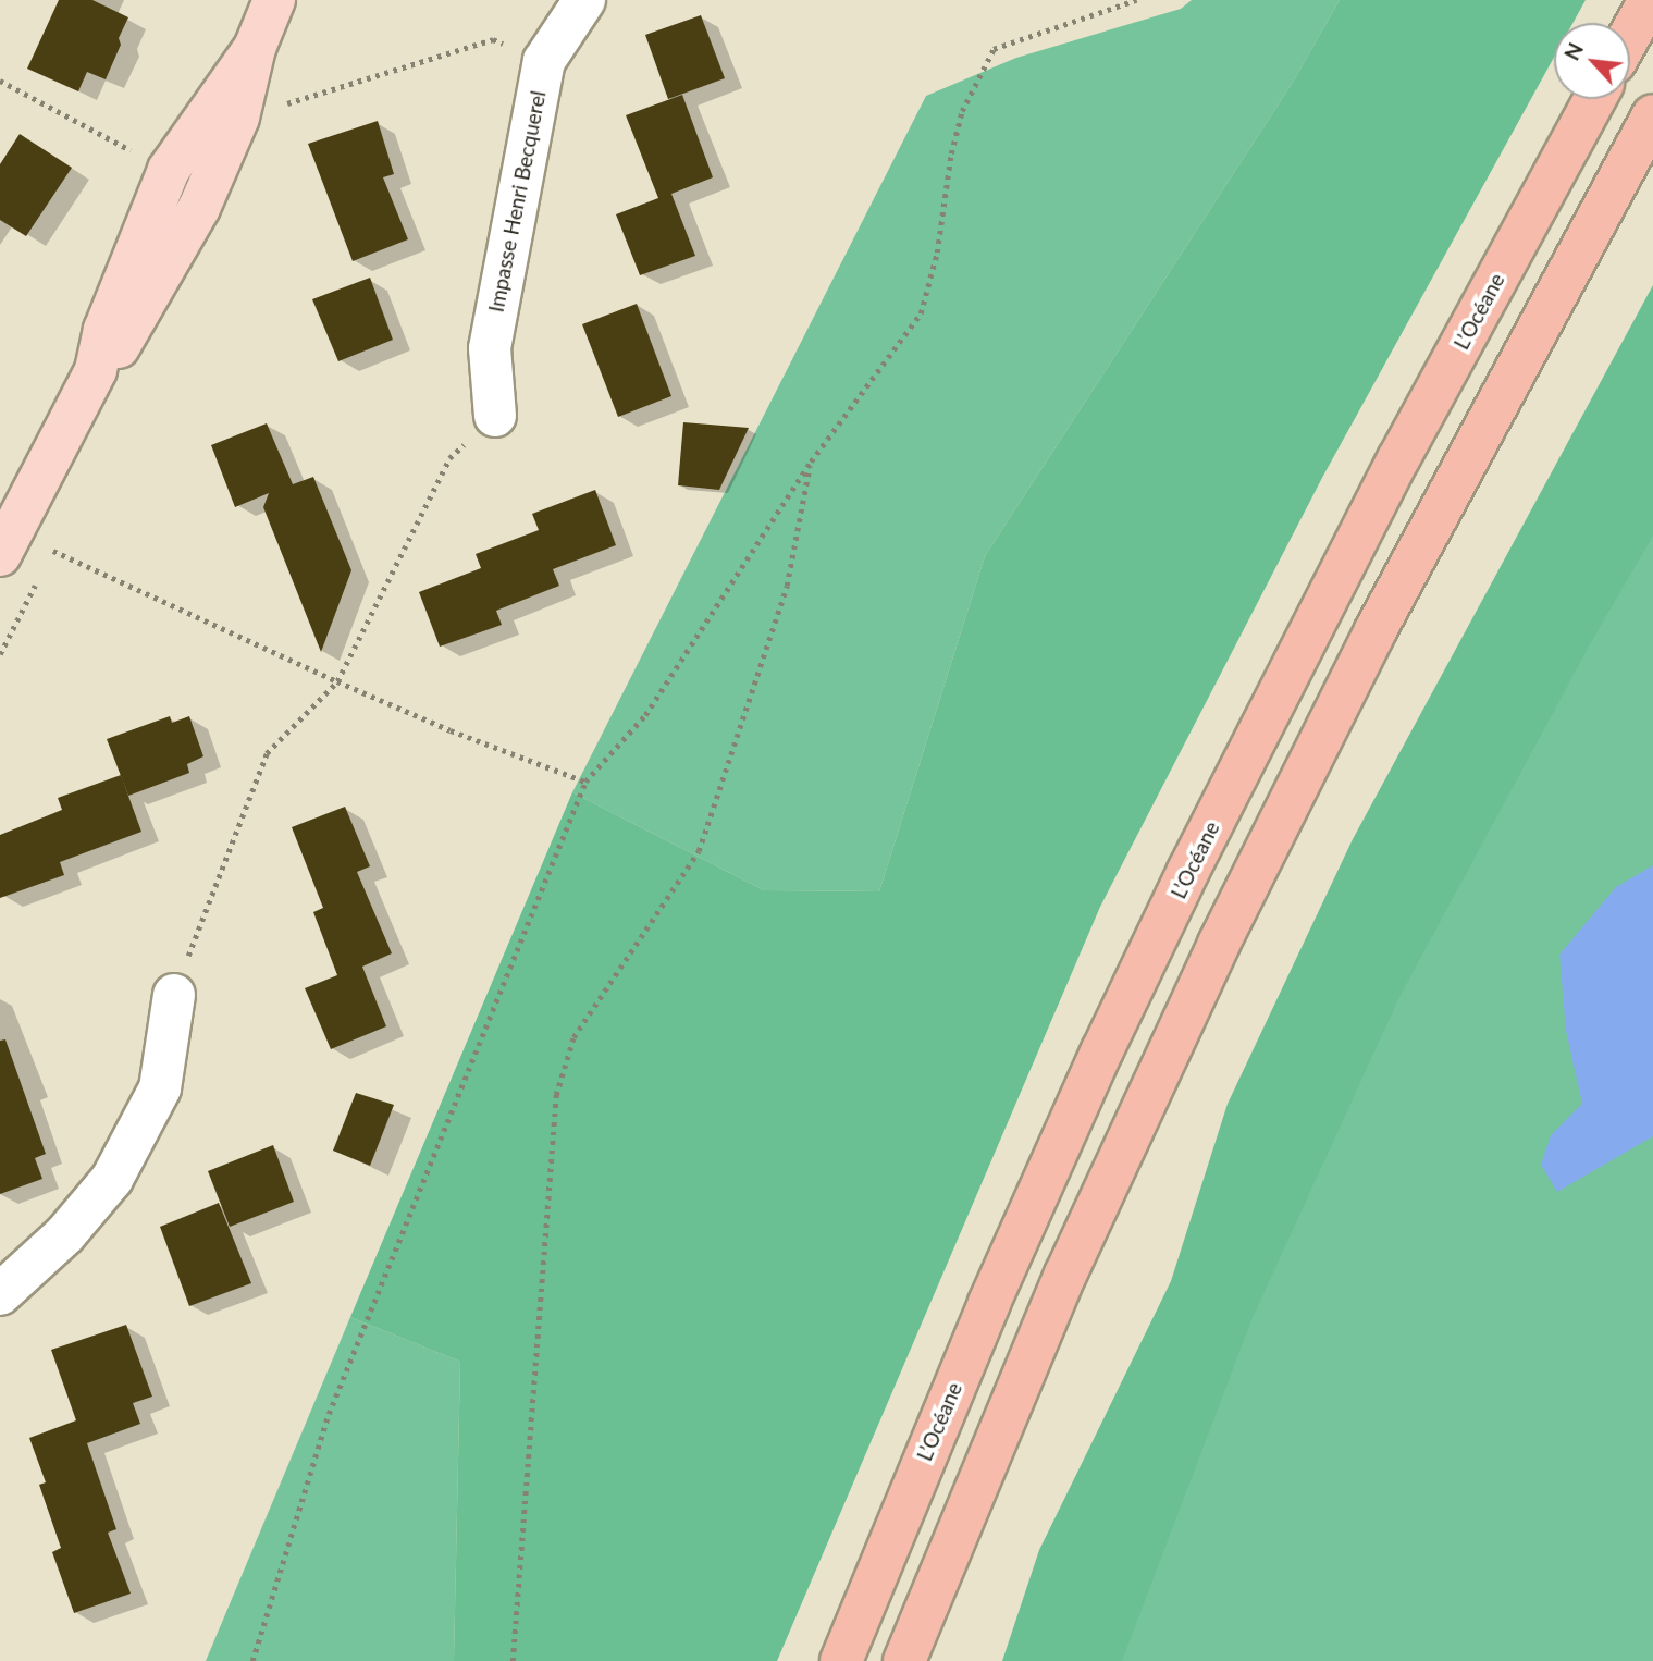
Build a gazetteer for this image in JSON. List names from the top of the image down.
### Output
{
  "streets": {
    "highway": ["L’Océane"],
    "street": ["Impasse Henri Becquerel"]
  },
  "north": "top left"
}
